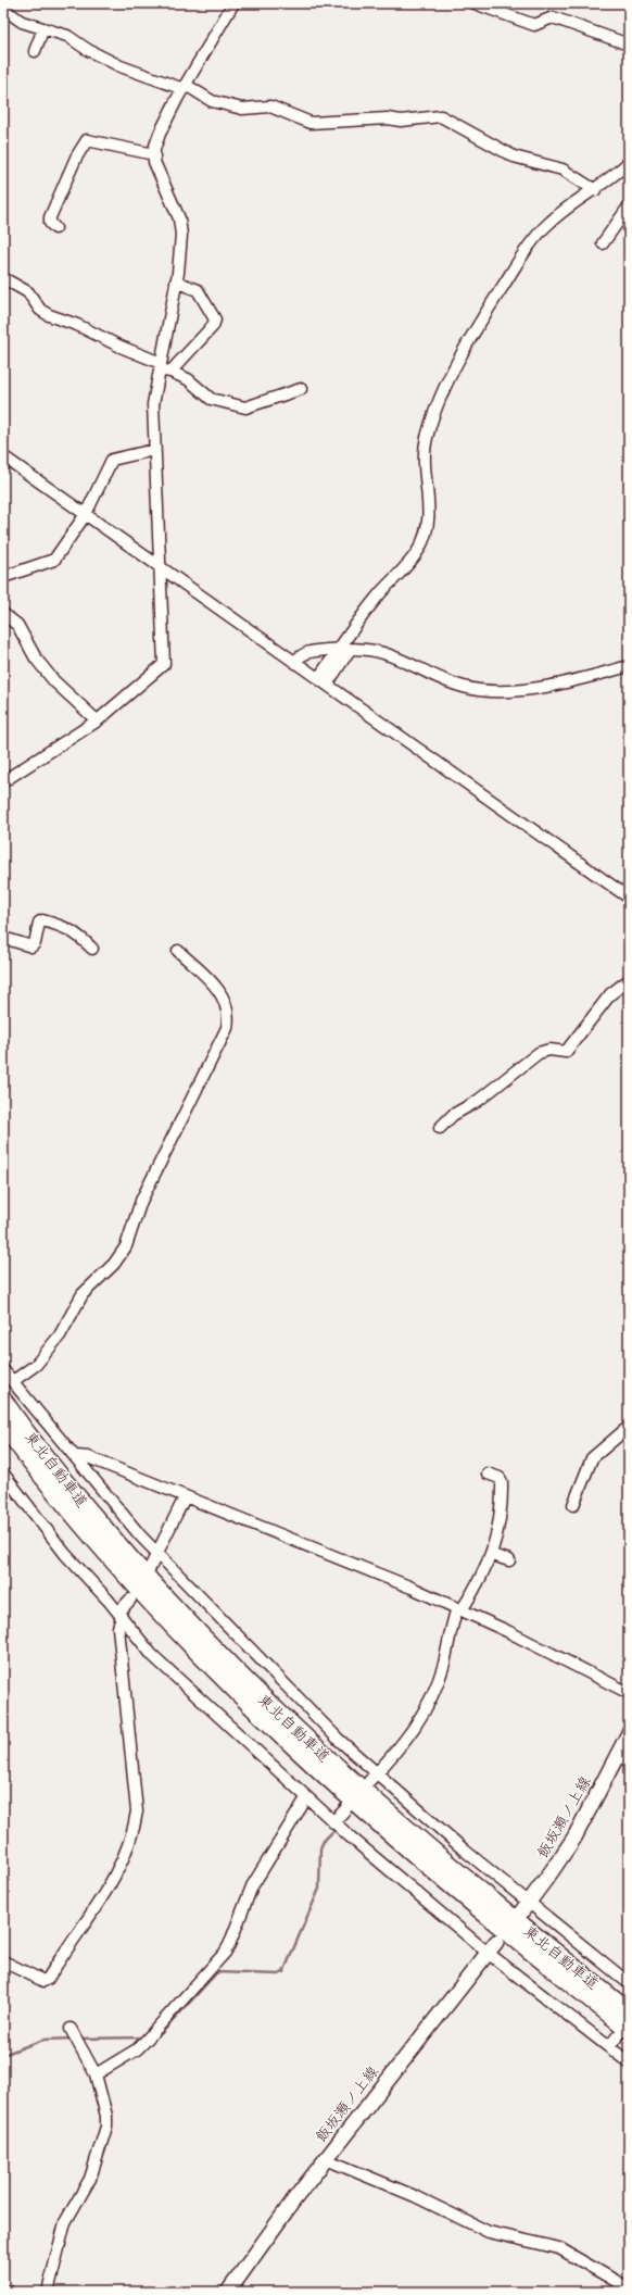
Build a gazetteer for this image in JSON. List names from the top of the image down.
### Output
{
  "streets": {
    "highway": ["東北自動車道"],
    "main road": ["飯坂瀬ノ上線"]
  }
}
